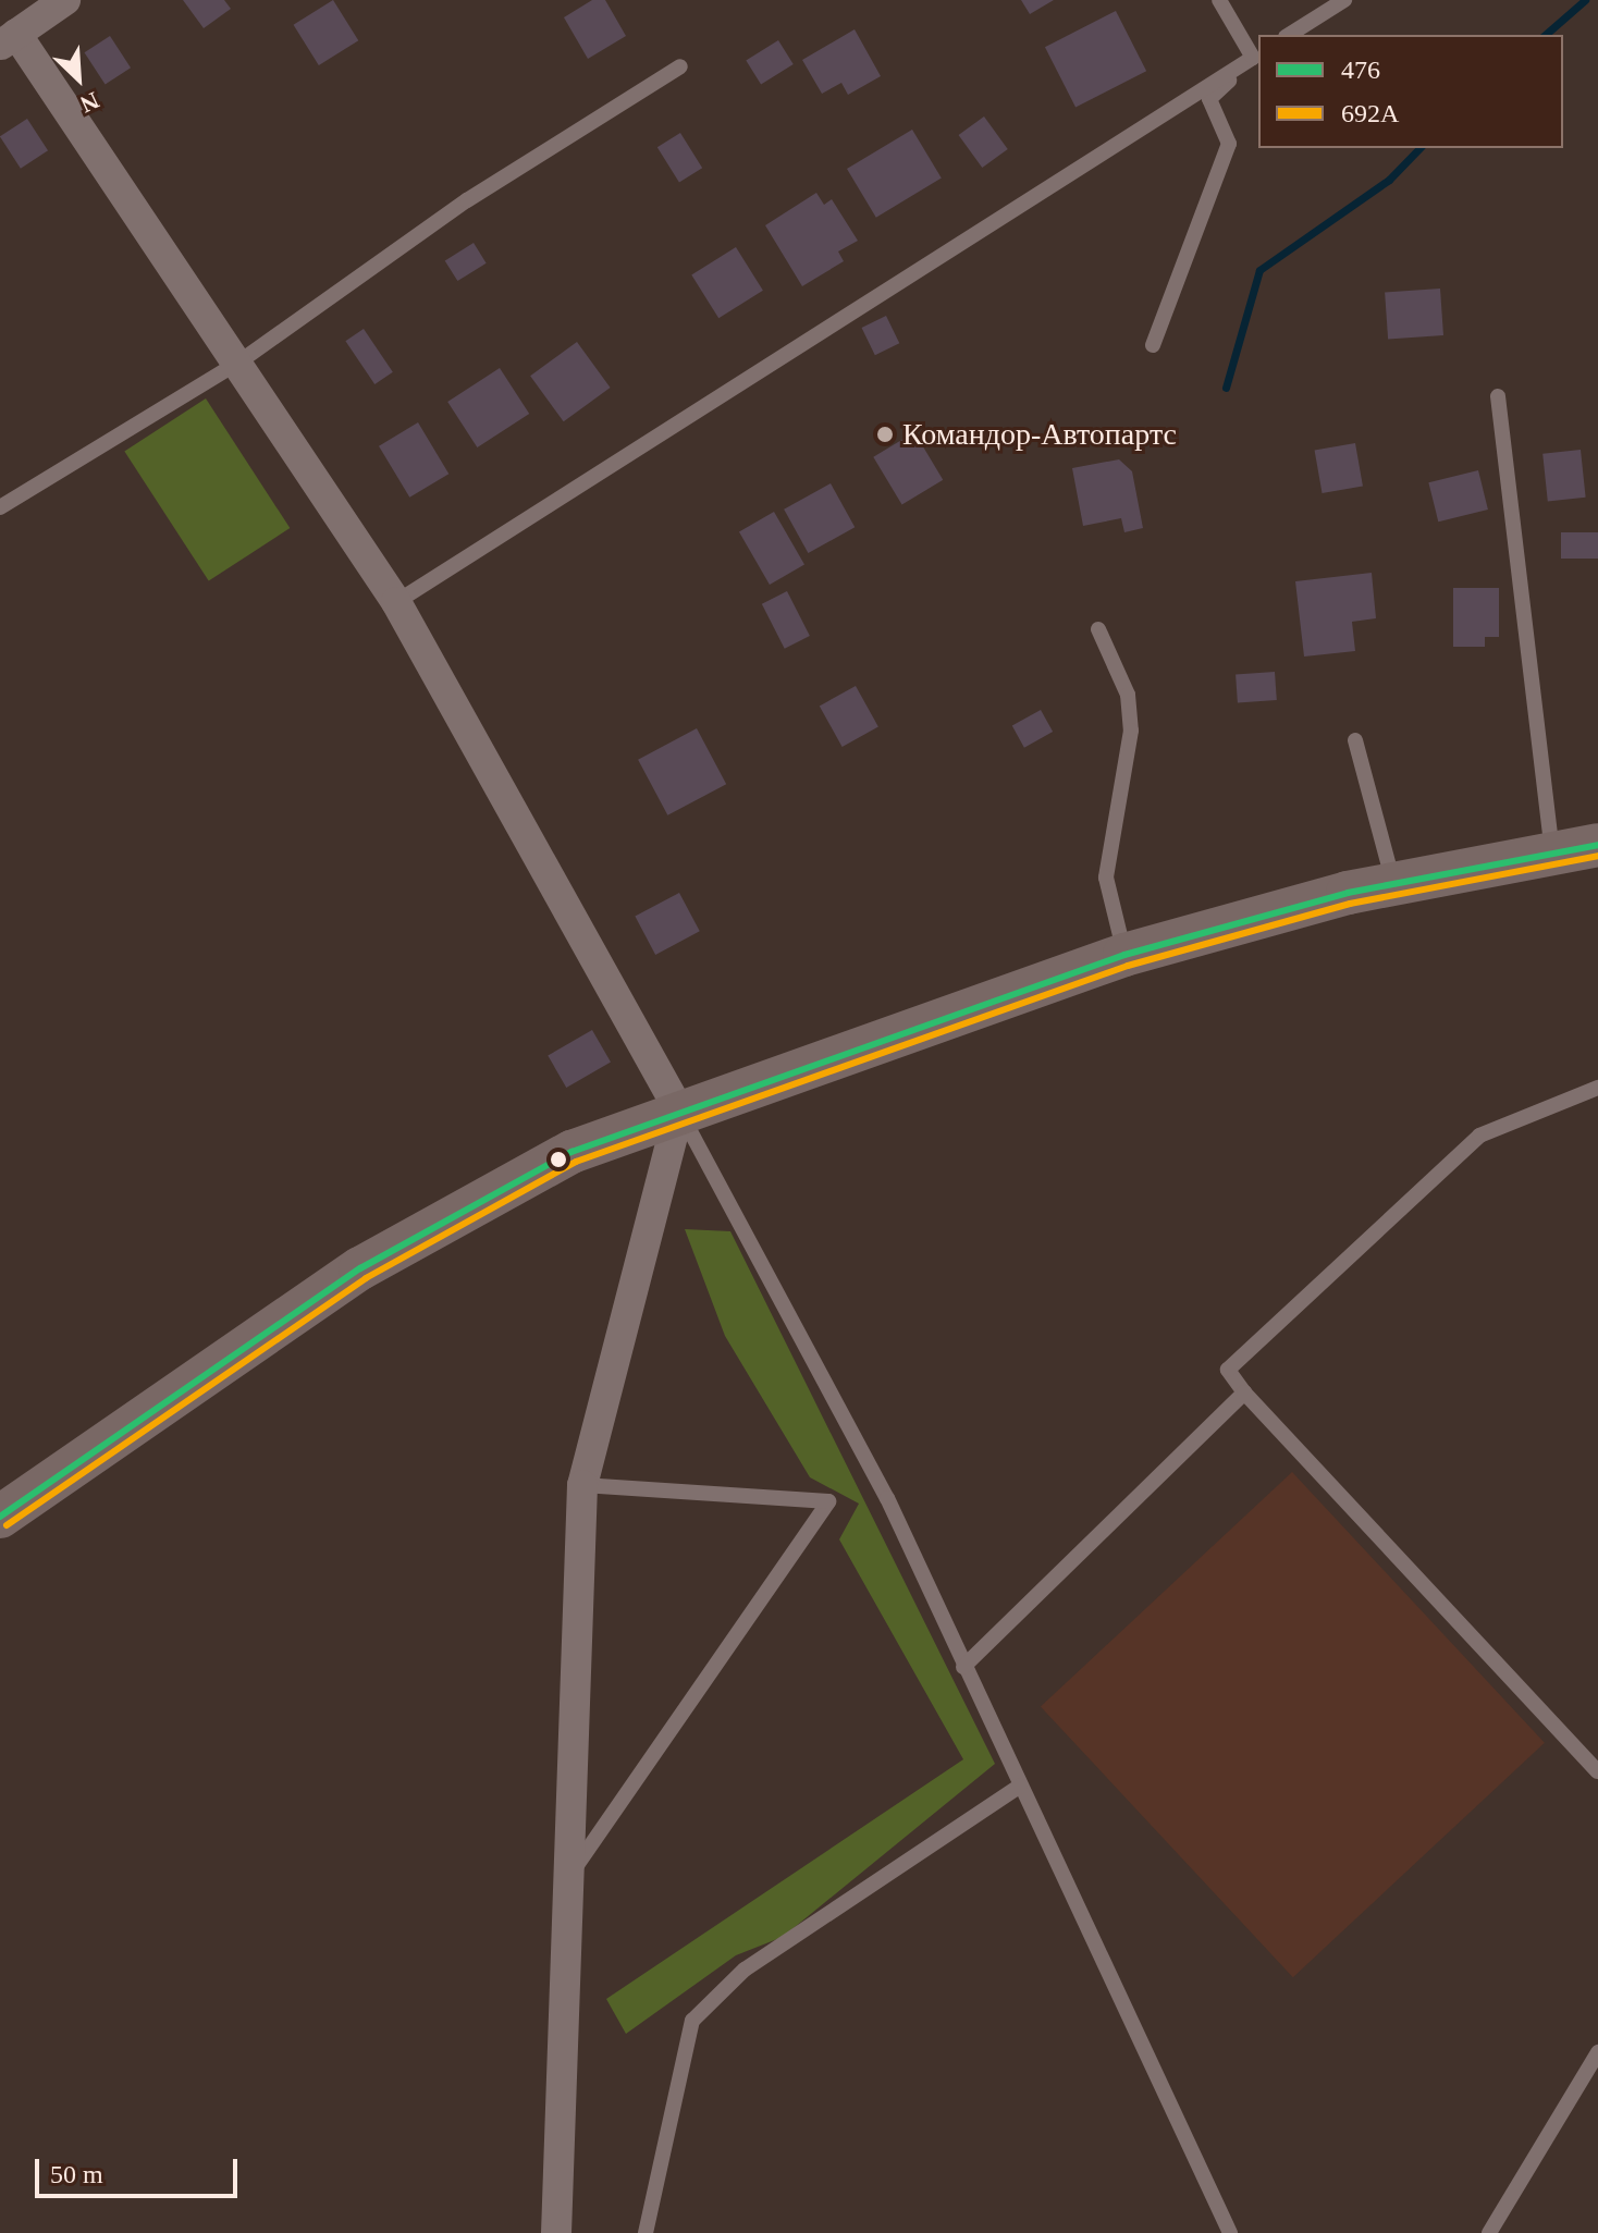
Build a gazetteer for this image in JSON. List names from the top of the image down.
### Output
{
  "places": ["Командор-Автопартс"],
  "lines": ["transit line 476", "transit line 692А"],
  "legend": ["476", "692А"],
  "scale_bar": "50 m",
  "north": "bottom right"
}
